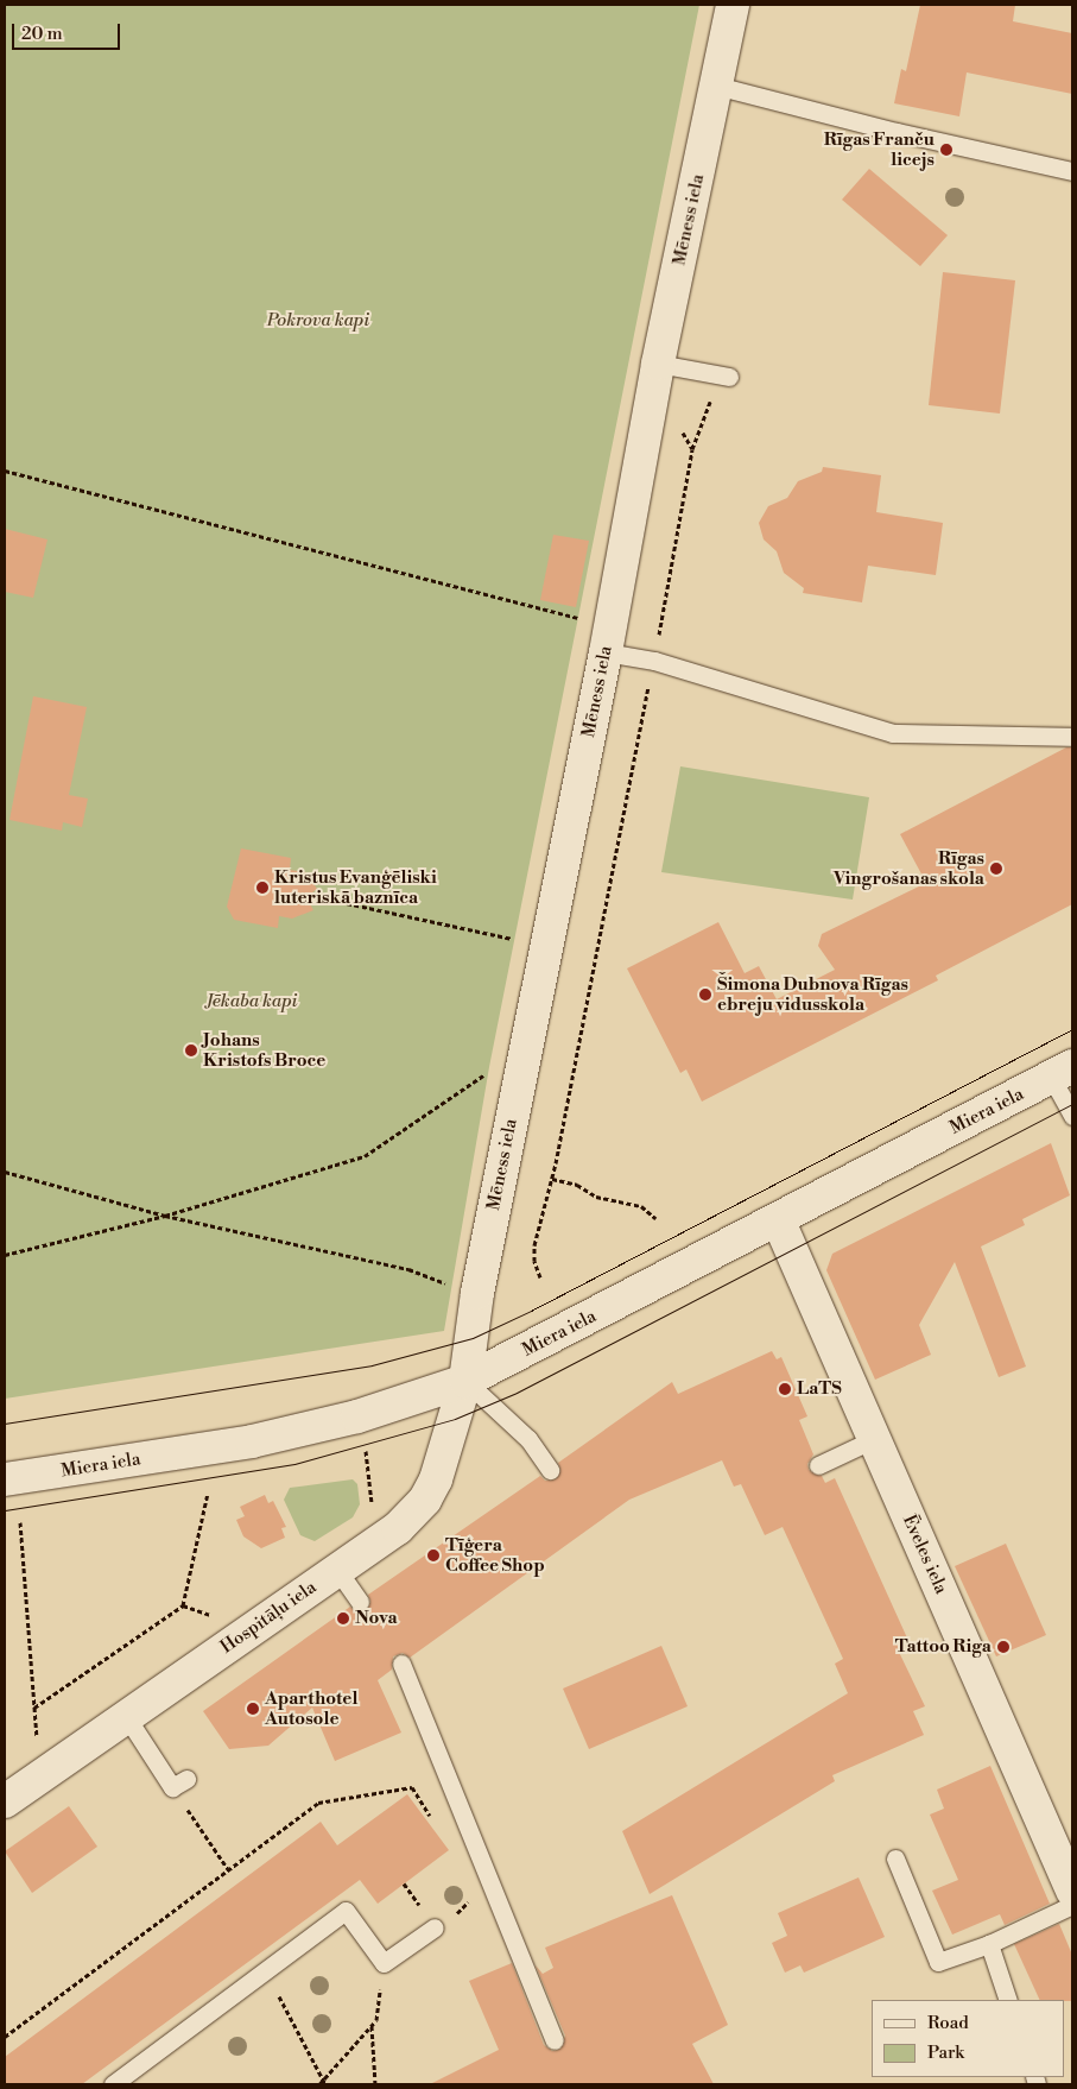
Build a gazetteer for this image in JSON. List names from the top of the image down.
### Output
{
  "streets": {
    "street": [
      "Mēness iela",
      "Miera iela",
      "Ēveles iela",
      "Hospitāļu iela"
    ]
  },
  "crossings": [
    ["Mēness iela", "Miera iela"],
    ["Mēness iela", "Hospitāļu iela"],
    ["Miera iela", "Ēveles iela"],
    ["Miera iela", "Hospitāļu iela"]
  ],
  "parks": ["Pokrova kapi", "Jēkaba kapi"],
  "places": [
    "Rīgas Franču licejs",
    "Rīgas Vingrošanas skola",
    "Kristus Evanģēliski luteriskā baznīca",
    "Šimona Dubnova Rīgas ebreju vidusskola",
    "Johans Kristofs Broce",
    "LaTS",
    "Tīģera Coffee Shop",
    "Nova",
    "Tattoo Riga",
    "Aparthotel Autosole"
  ],
  "legend": ["Road", "Park"],
  "scale_bar": "20 m"
}
